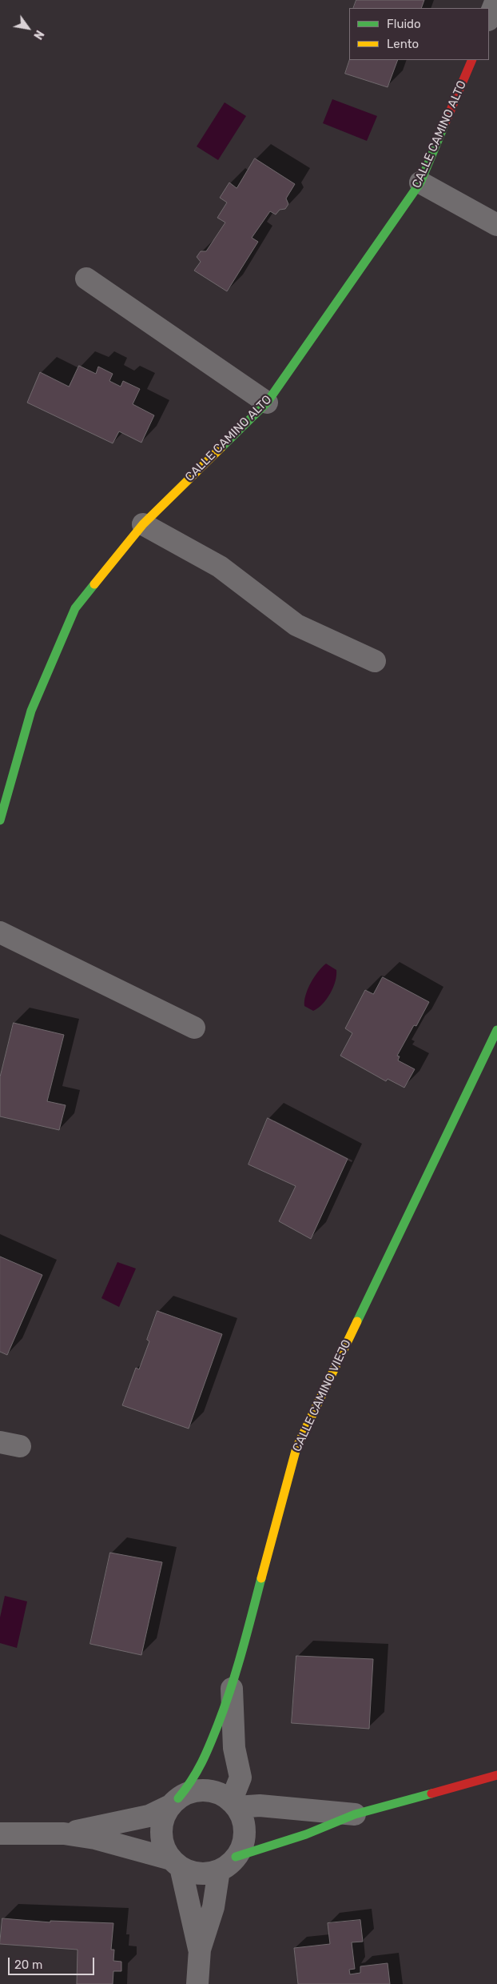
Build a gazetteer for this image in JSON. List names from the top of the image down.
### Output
{
  "streets": {
    "street": ["CALLE CAMINO ALTO", "CALLE CAMINO VIEJO"]
  },
  "legend": ["Fluido", "Lento"],
  "scale_bar": "20 m",
  "north": "bottom right"
}
